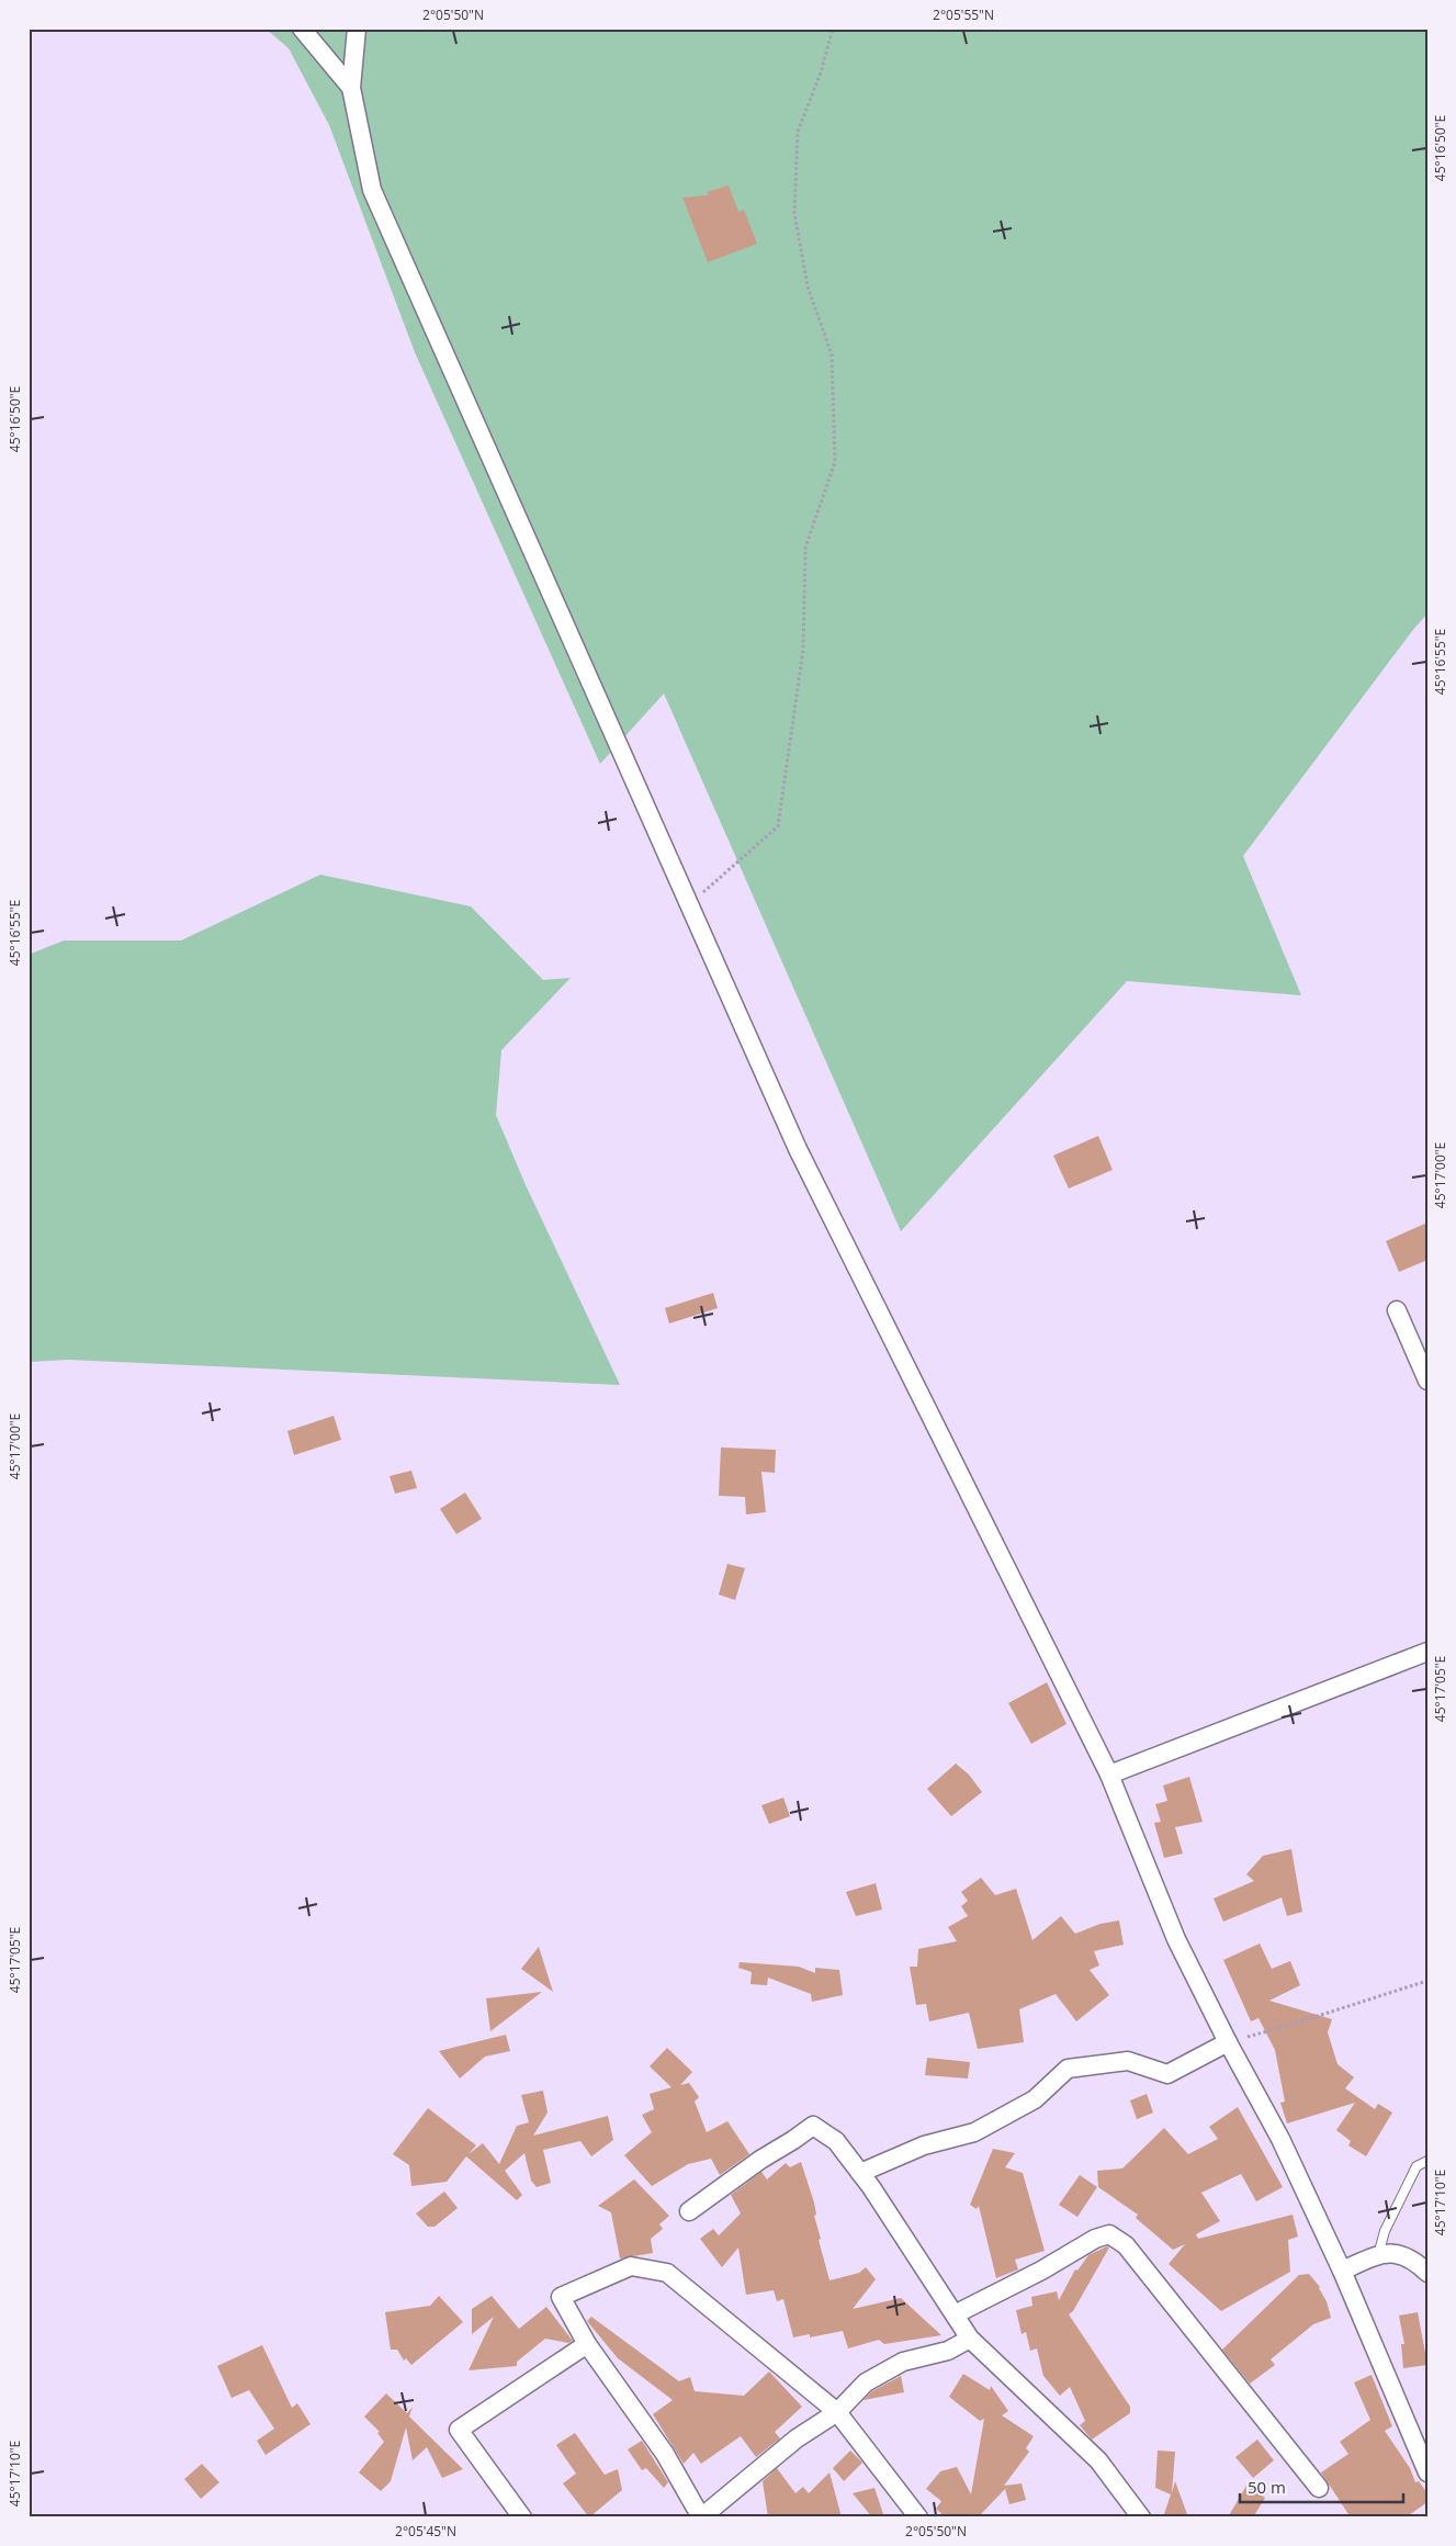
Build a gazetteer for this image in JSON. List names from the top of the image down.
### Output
{
  "scale_bar": "50 m",
  "coordinates": [
    "2°05'50\"N",
    "2°05'55\"N",
    "45°16'50\"E",
    "45°16'55\"E",
    "45°17'00\"E",
    "45°17'05\"E",
    "45°17'10\"E",
    "2°05'45\"N"
  ]
}
